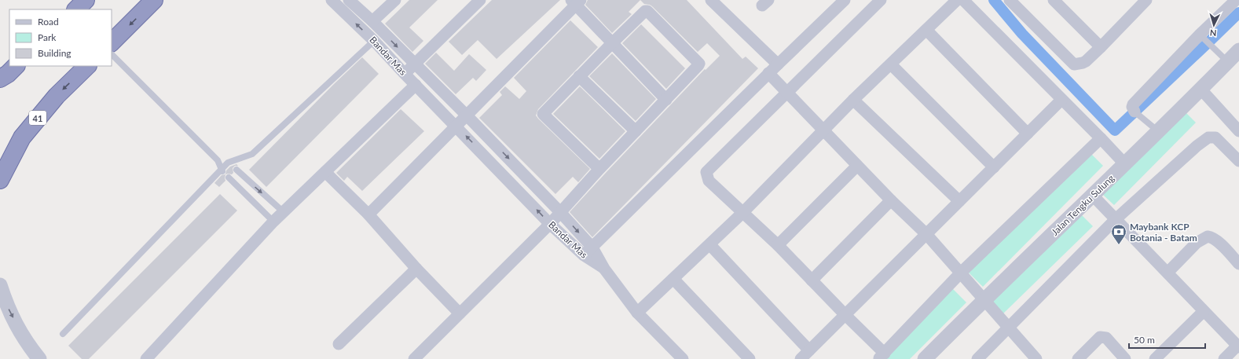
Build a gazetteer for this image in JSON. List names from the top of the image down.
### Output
{
  "streets": {
    "highway": ["41"],
    "street": ["Bandar Mas", "Jalan Tengku Sulung"]
  },
  "places": {
    "bank": ["Maybank KCP Botania - Batam"]
  },
  "legend": ["Road", "Park", "Building"],
  "scale_bar": "50 m",
  "north": "bottom"
}
